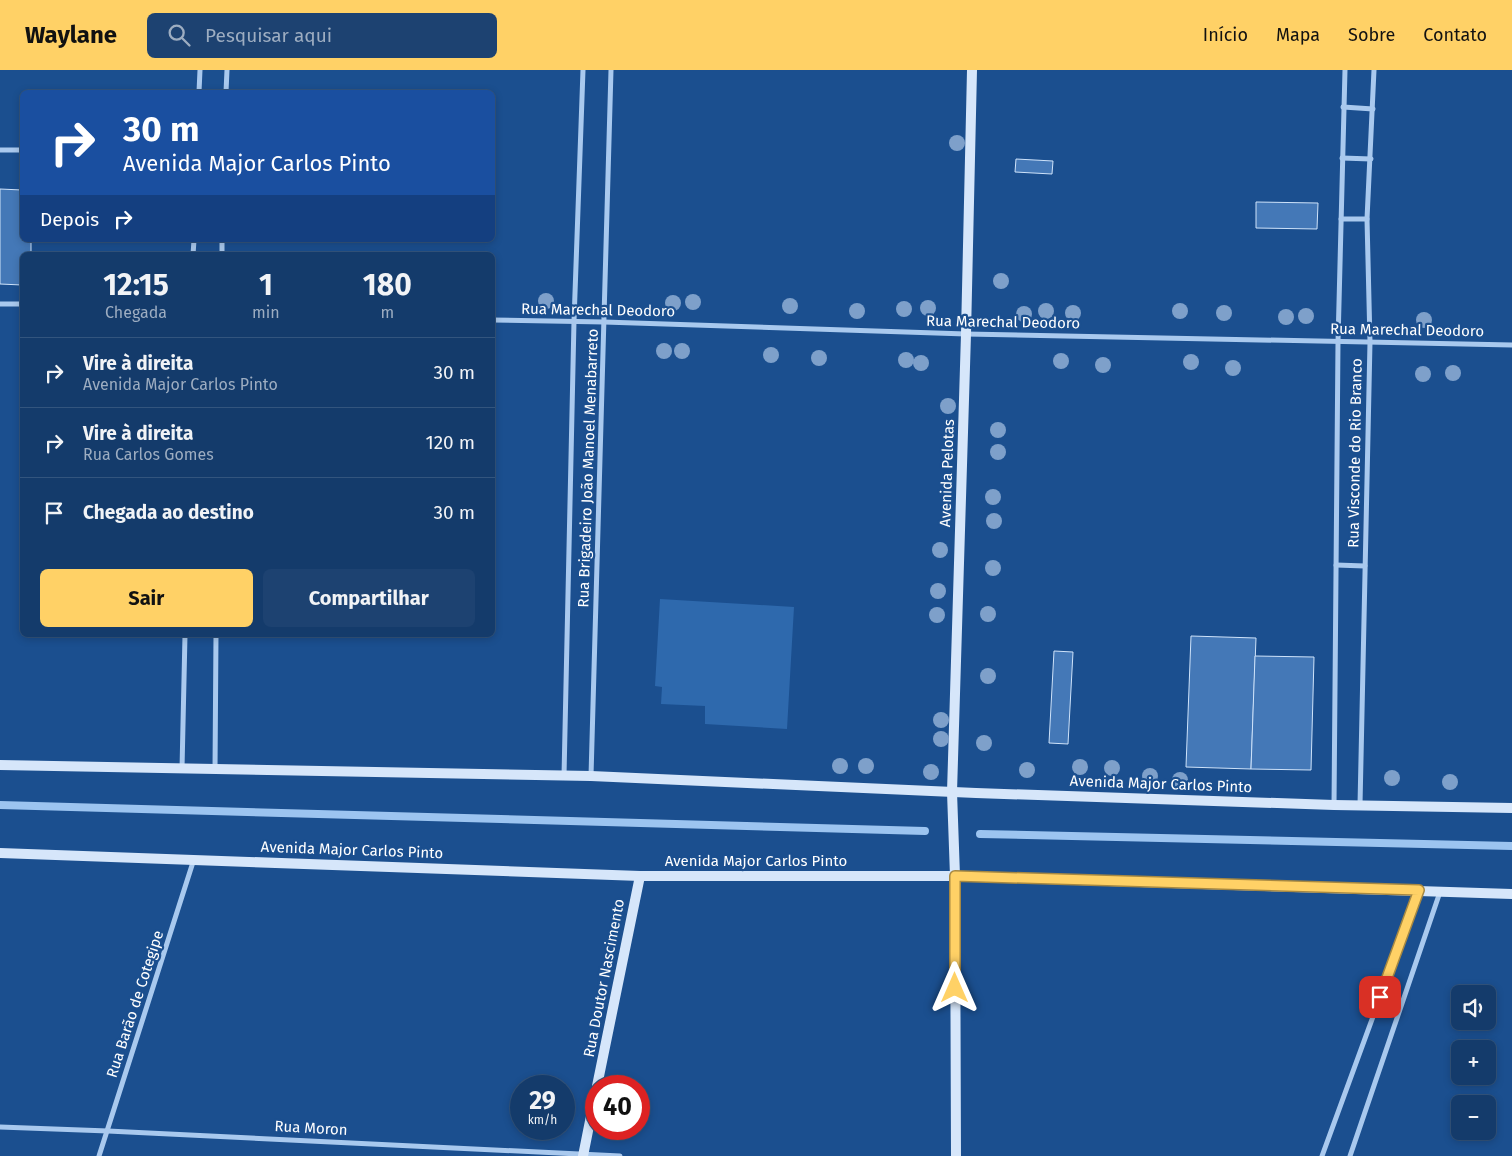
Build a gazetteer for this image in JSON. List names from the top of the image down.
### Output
{
  "streets": {
    "street": [
      "Rua Marechal Deodoro",
      "Rua Visconde do Rio Branco",
      "Rua Brigadeiro João Manoel Menabarreto",
      "Avenida Pelotas",
      "Avenida Major Carlos Pinto",
      "Rua Doutor Nascimento",
      "Rua Barão de Cotegipe",
      "Rua Moron"
    ]
  },
  "crossings": [
    ["Rua Marechal Deodoro", "Rua Visconde do Rio Branco"],
    ["Rua Marechal Deodoro", "Rua Brigadeiro João Manoel Menabarreto"],
    ["Rua Marechal Deodoro", "Avenida Pelotas"],
    ["Rua Visconde do Rio Branco", "Avenida Major Carlos Pinto"],
    ["Rua Brigadeiro João Manoel Menabarreto", "Avenida Major Carlos Pinto"],
    ["Avenida Pelotas", "Avenida Major Carlos Pinto"],
    ["Avenida Major Carlos Pinto", "Rua Doutor Nascimento"],
    ["Avenida Major Carlos Pinto", "Rua Barão de Cotegipe"],
    ["Rua Barão de Cotegipe", "Rua Moron"]
  ],
  "page": {
    "header": "Waylane",
    "search": "Pesquisar aqui",
    "nav": [
      "Início",
      "Mapa",
      "Sobre",
      "Contato"
    ],
    "turn": ["30 m", "Avenida Major Carlos Pinto"],
    "then": "Depois",
    "eta": [
      "12:15",
      "Chegada",
      "1",
      "min",
      "180",
      "m"
    ],
    "list": [
      {
        "name": "Vire à direita",
        "note": "Avenida Major Carlos Pinto",
        "value": "30 m"
      },
      {
        "name": "Vire à direita",
        "note": "Rua Carlos Gomes",
        "value": "120 m"
      },
      {
        "name": "Chegada ao destino",
        "value": "30 m"
      }
    ],
    "buttons": ["Sair", "Compartilhar"],
    "map_buttons": ["+", "−"],
    "speed": "29 km/h",
    "limit": "40"
  }
}
